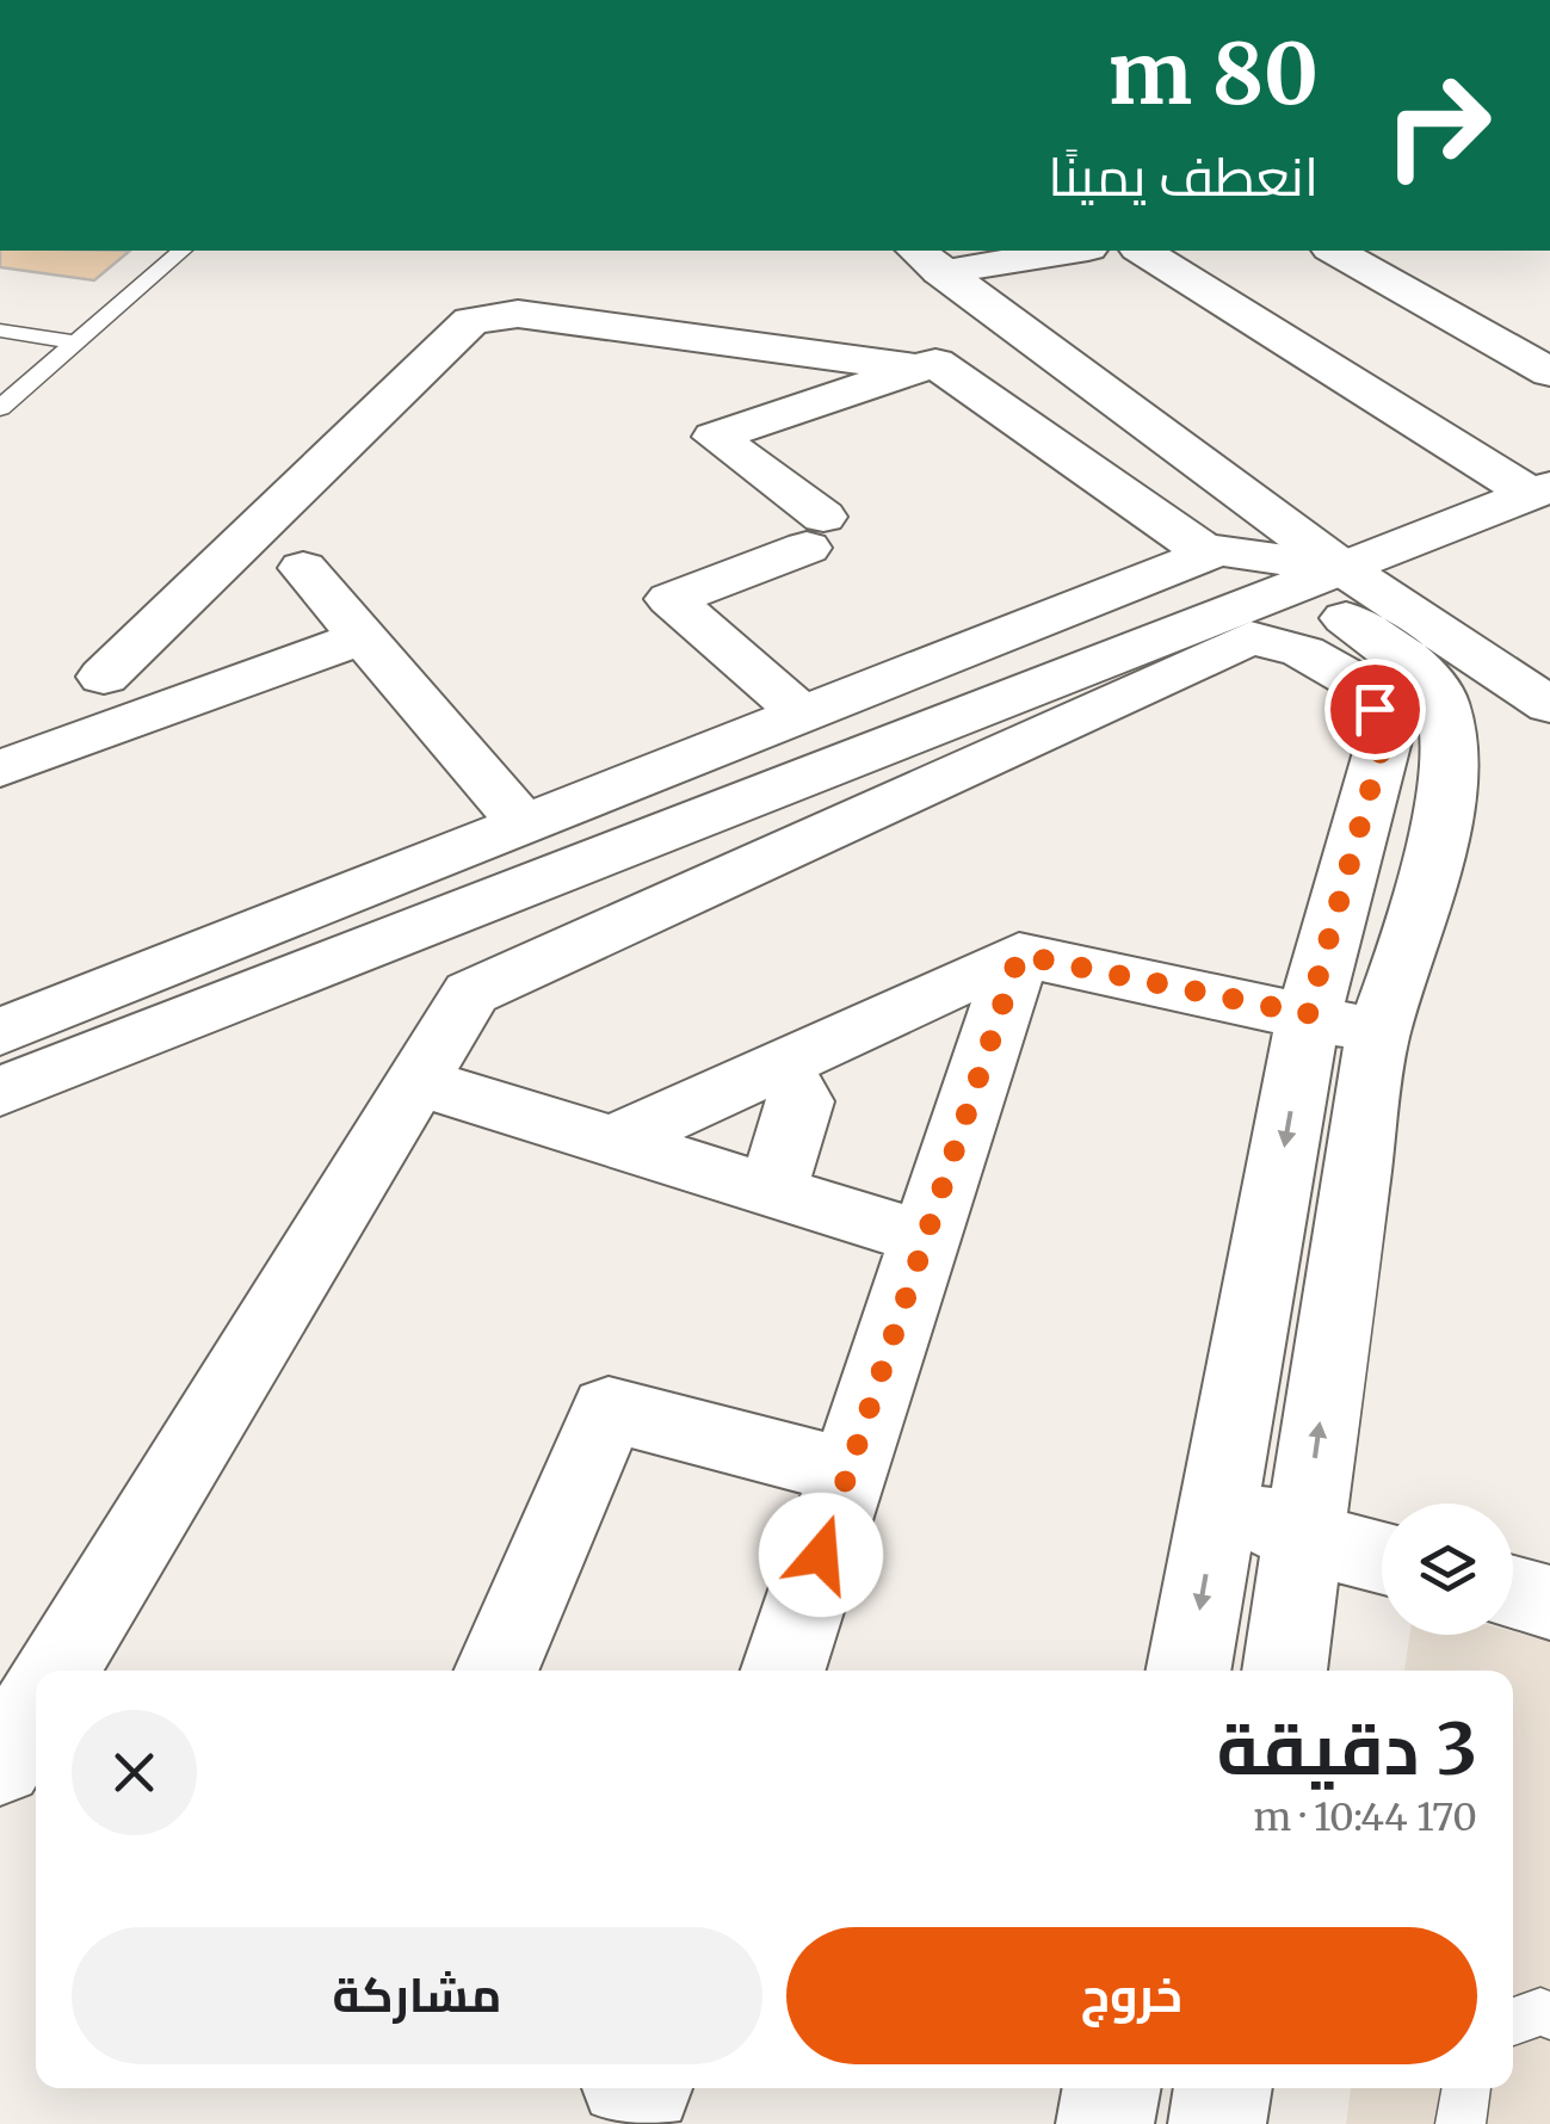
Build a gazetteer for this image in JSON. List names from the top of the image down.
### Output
{
  "page": {
    "turn": ["80 m", "انعطف يمينًا"],
    "heading": ["3 دقيقة", "170 m · 10:44"],
    "buttons": ["خروج", "مشاركة"]
  }
}
